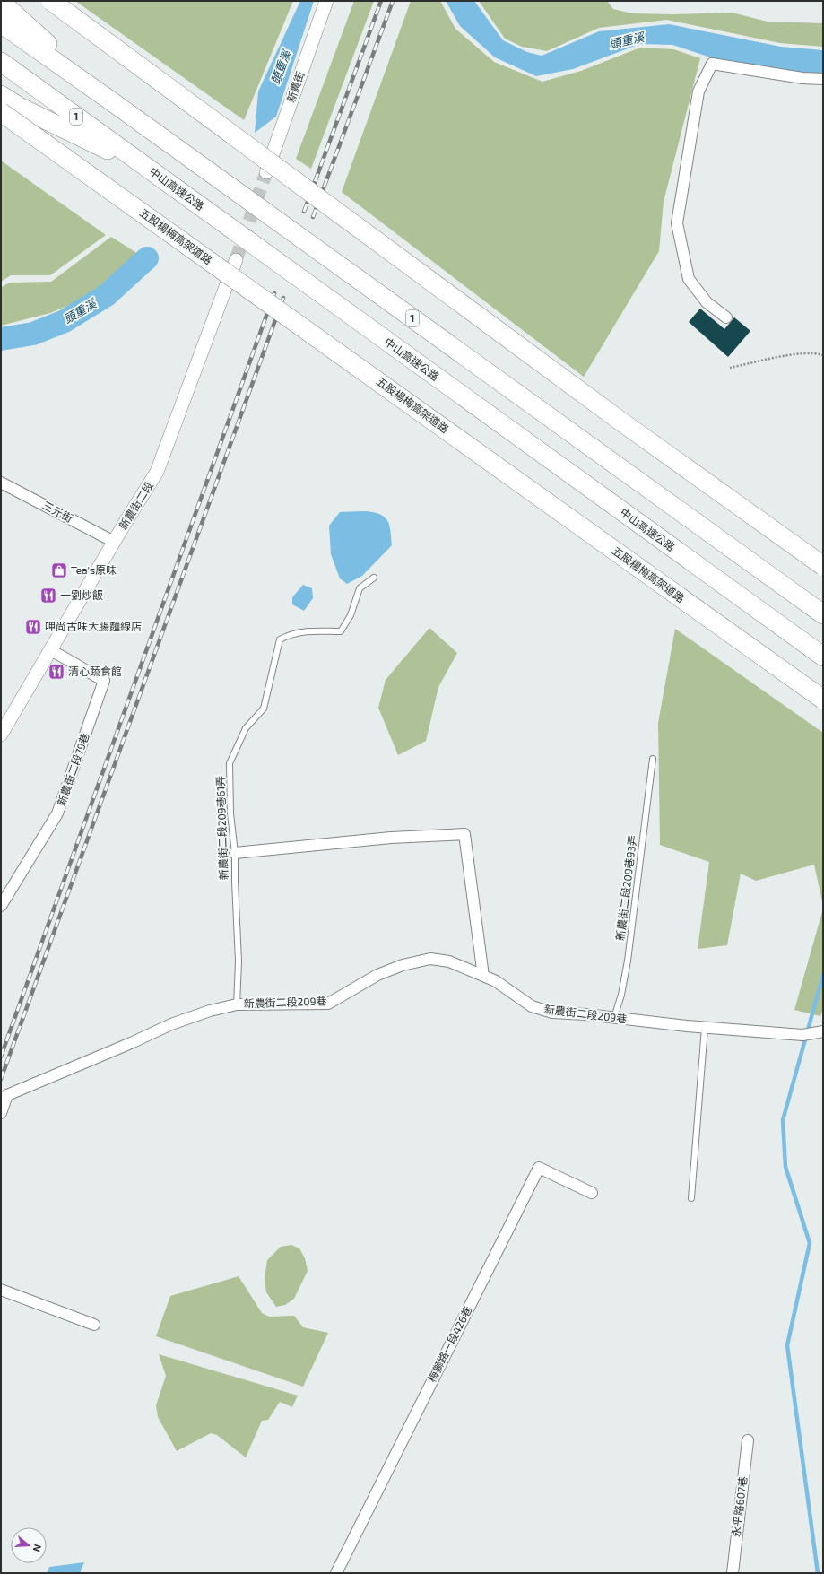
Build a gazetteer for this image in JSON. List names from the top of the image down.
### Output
{
  "streets": {
    "highway": ["1", "中山高速公路", "五股楊梅高架道路"],
    "street": [
      "新農街",
      "新農街二段",
      "三元街",
      "新農街二段79巷",
      "新農街二段209巷",
      "梅獅路一段426巷",
      "永平路607巷"
    ],
    "lane": ["新農街二段209巷61弄", "新農街二段209巷93弄"]
  },
  "crossings": [
    ["新農街二段", "三元街"],
    ["新農街二段", "新農街二段79巷"],
    ["新農街二段209巷61弄", "新農街二段209巷"],
    ["新農街二段209巷93弄", "新農街二段209巷"]
  ],
  "water": ["頭重溪"],
  "places": {
    "shop": ["Tea's原味"],
    "restaurant": ["一劉炒飯", "呷尚古味大腸麵線店", "清心蔬食館"]
  },
  "north": "right"
}
